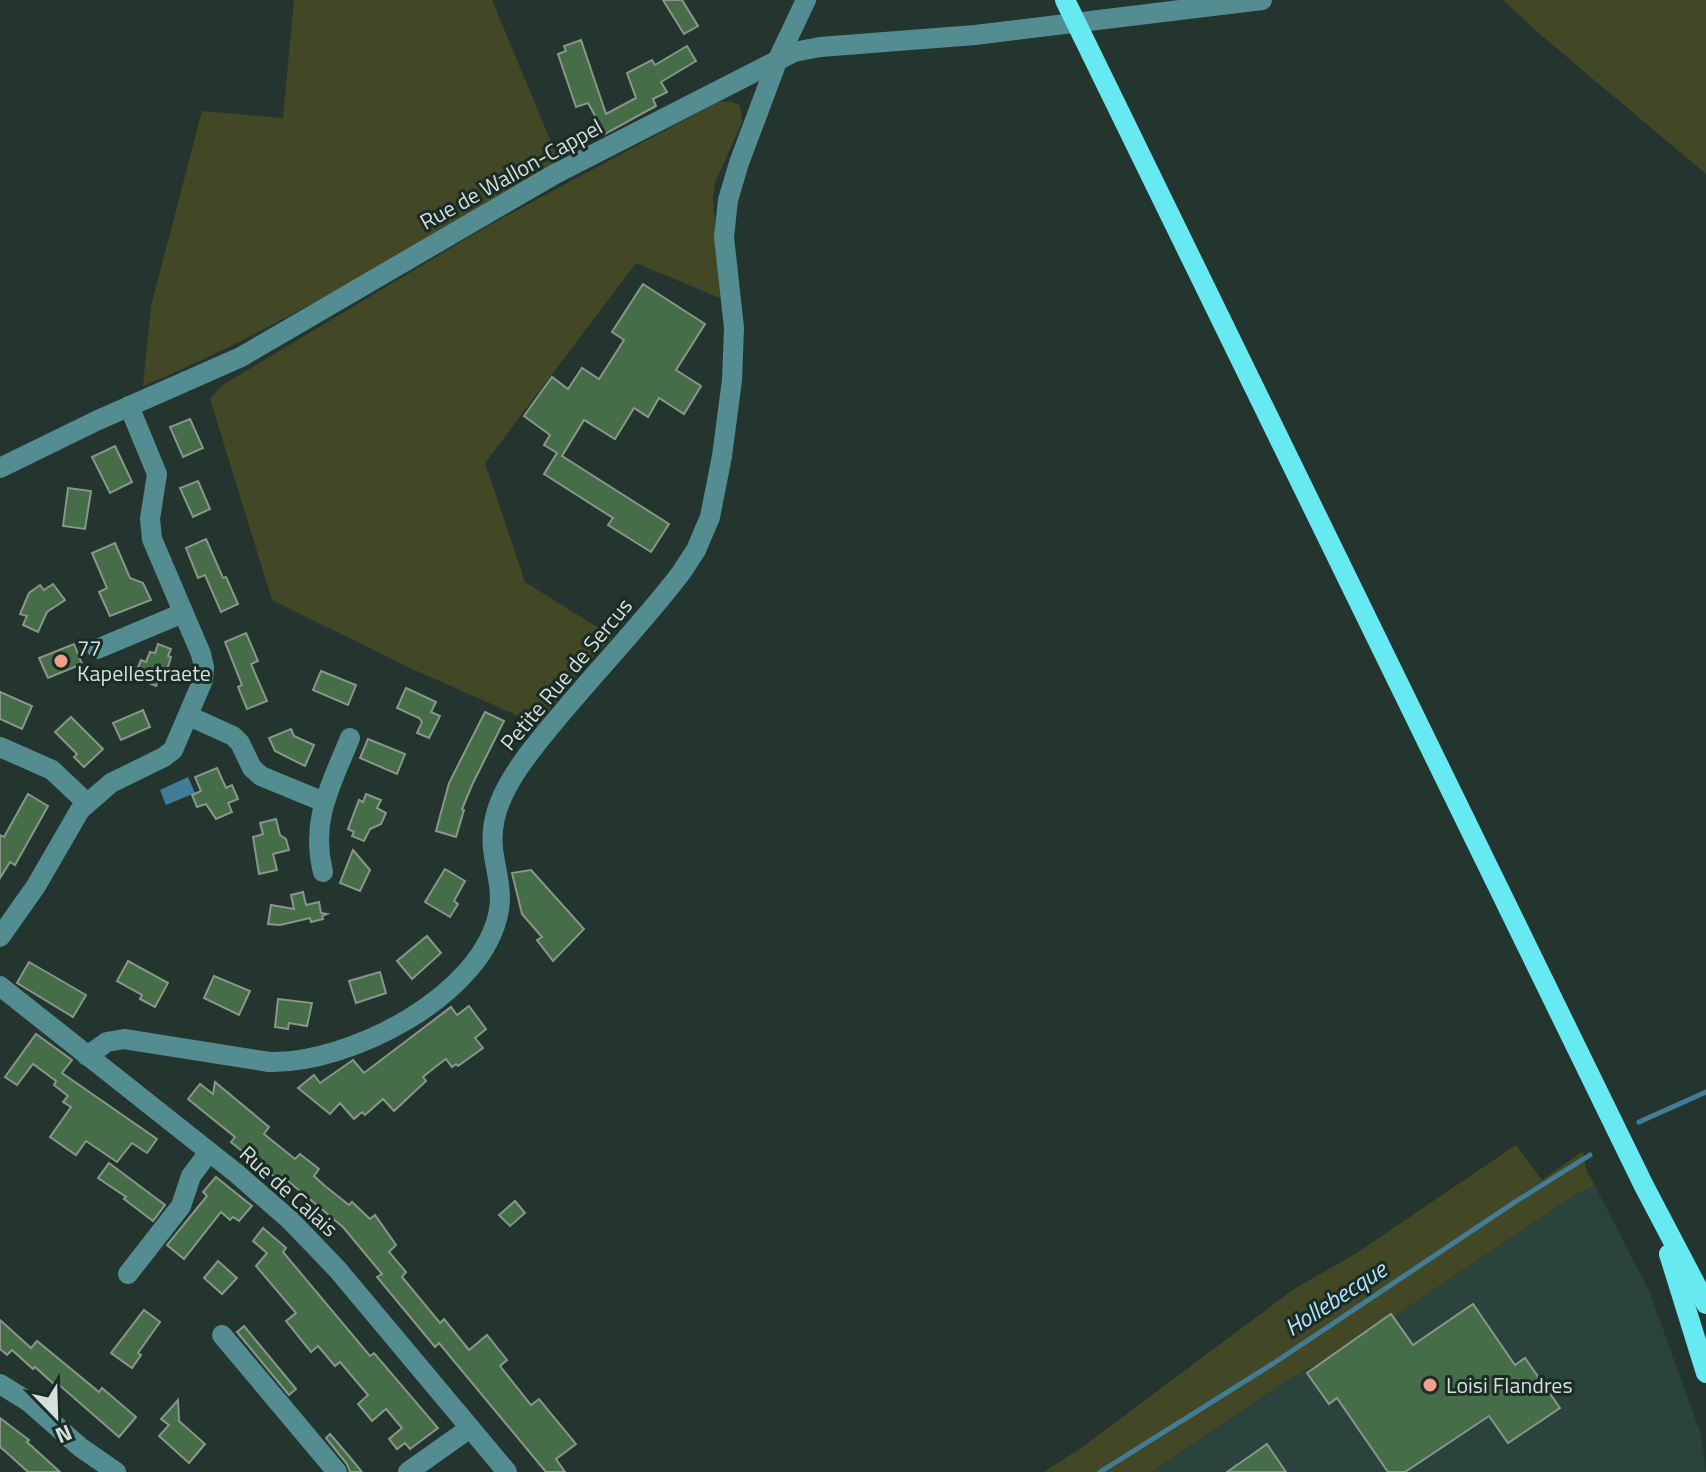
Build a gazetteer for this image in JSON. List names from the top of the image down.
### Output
{
  "streets": {
    "street": ["Rue de Wallon-Cappel", "Petite Rue de Sercus", "Rue de Calais"]
  },
  "crossings": [
    ["Rue de Wallon-Cappel", "Petite Rue de Sercus"],
    ["Petite Rue de Sercus", "Rue de Calais"]
  ],
  "water": ["Hollebecque"],
  "places": ["77 Kapellestraete", "Loisi Flandres"],
  "north": "bottom right"
}
